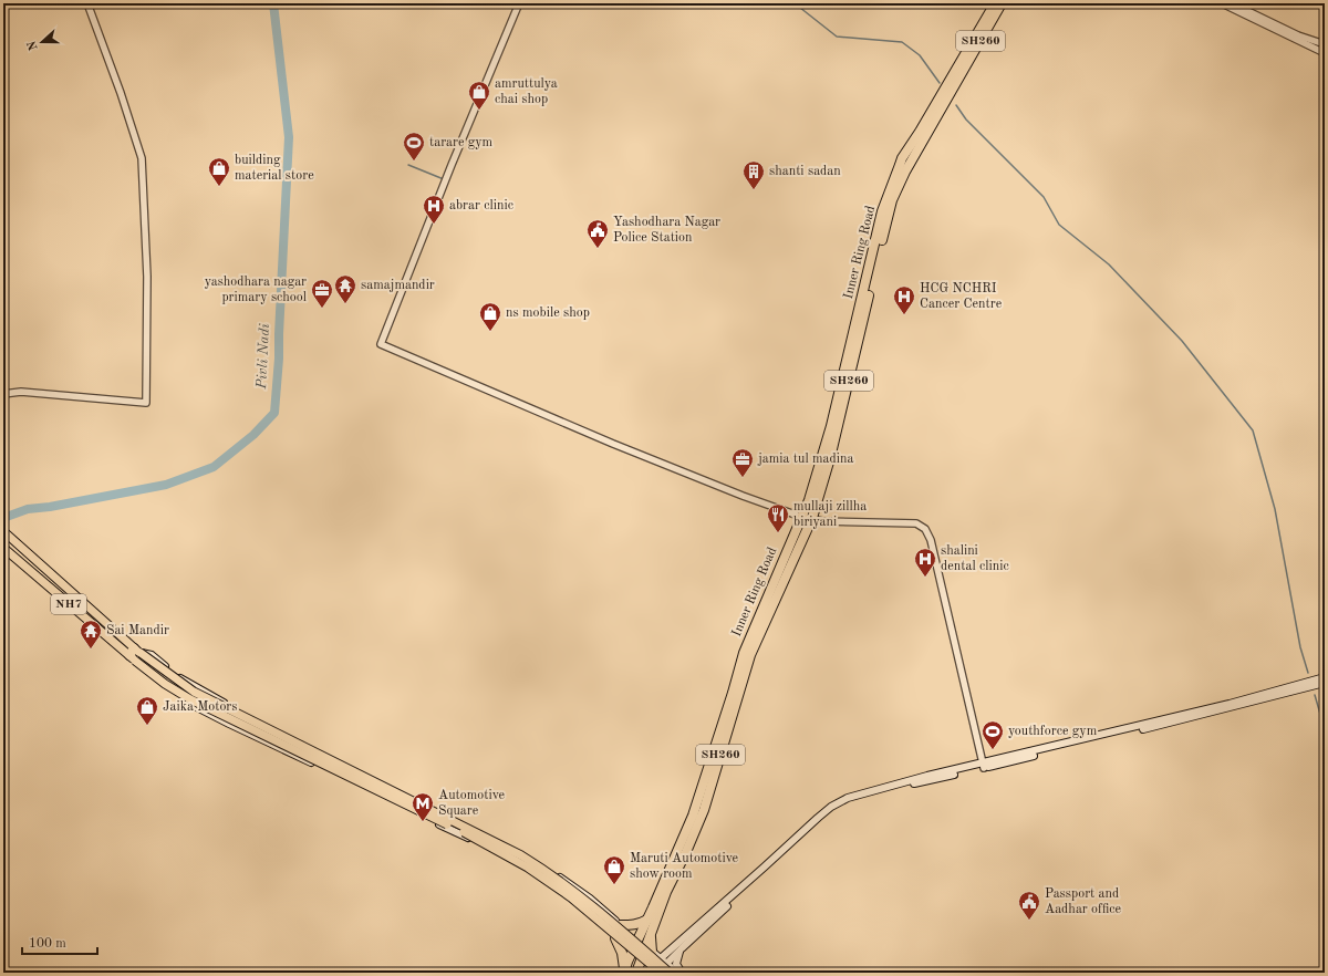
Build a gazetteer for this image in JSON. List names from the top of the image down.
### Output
{
  "streets": {
    "highway": ["SH260", "Inner Ring Road"],
    "main road": ["NH7"]
  },
  "crossings": [
    ["SH260", "Inner Ring Road"]
  ],
  "water": ["Pivli Nadi"],
  "places": {
    "shop": [
      "amruttulya chai shop",
      "building material store",
      "ns mobile shop",
      "Jaika Motors",
      "Maruti Automotive show room"
    ],
    "sports": ["tarare gym", "youthforce gym"],
    "building": ["shanti sadan"],
    "hospital": ["abrar clinic", "HCG NCHRI Cancer Centre", "shalini dental clinic"],
    "public building": ["Yashodhara Nagar Police Station", "Passport and Aadhar office"],
    "temple": ["samajmandir", "Sai Mandir"],
    "office": ["yashodhara nagar primary school", "jamia tul madina"],
    "restaurant": ["mullaji zillha biriyani"],
    "metro station": ["Automotive Square"]
  },
  "scale_bar": "100 m",
  "north": "left"
}
